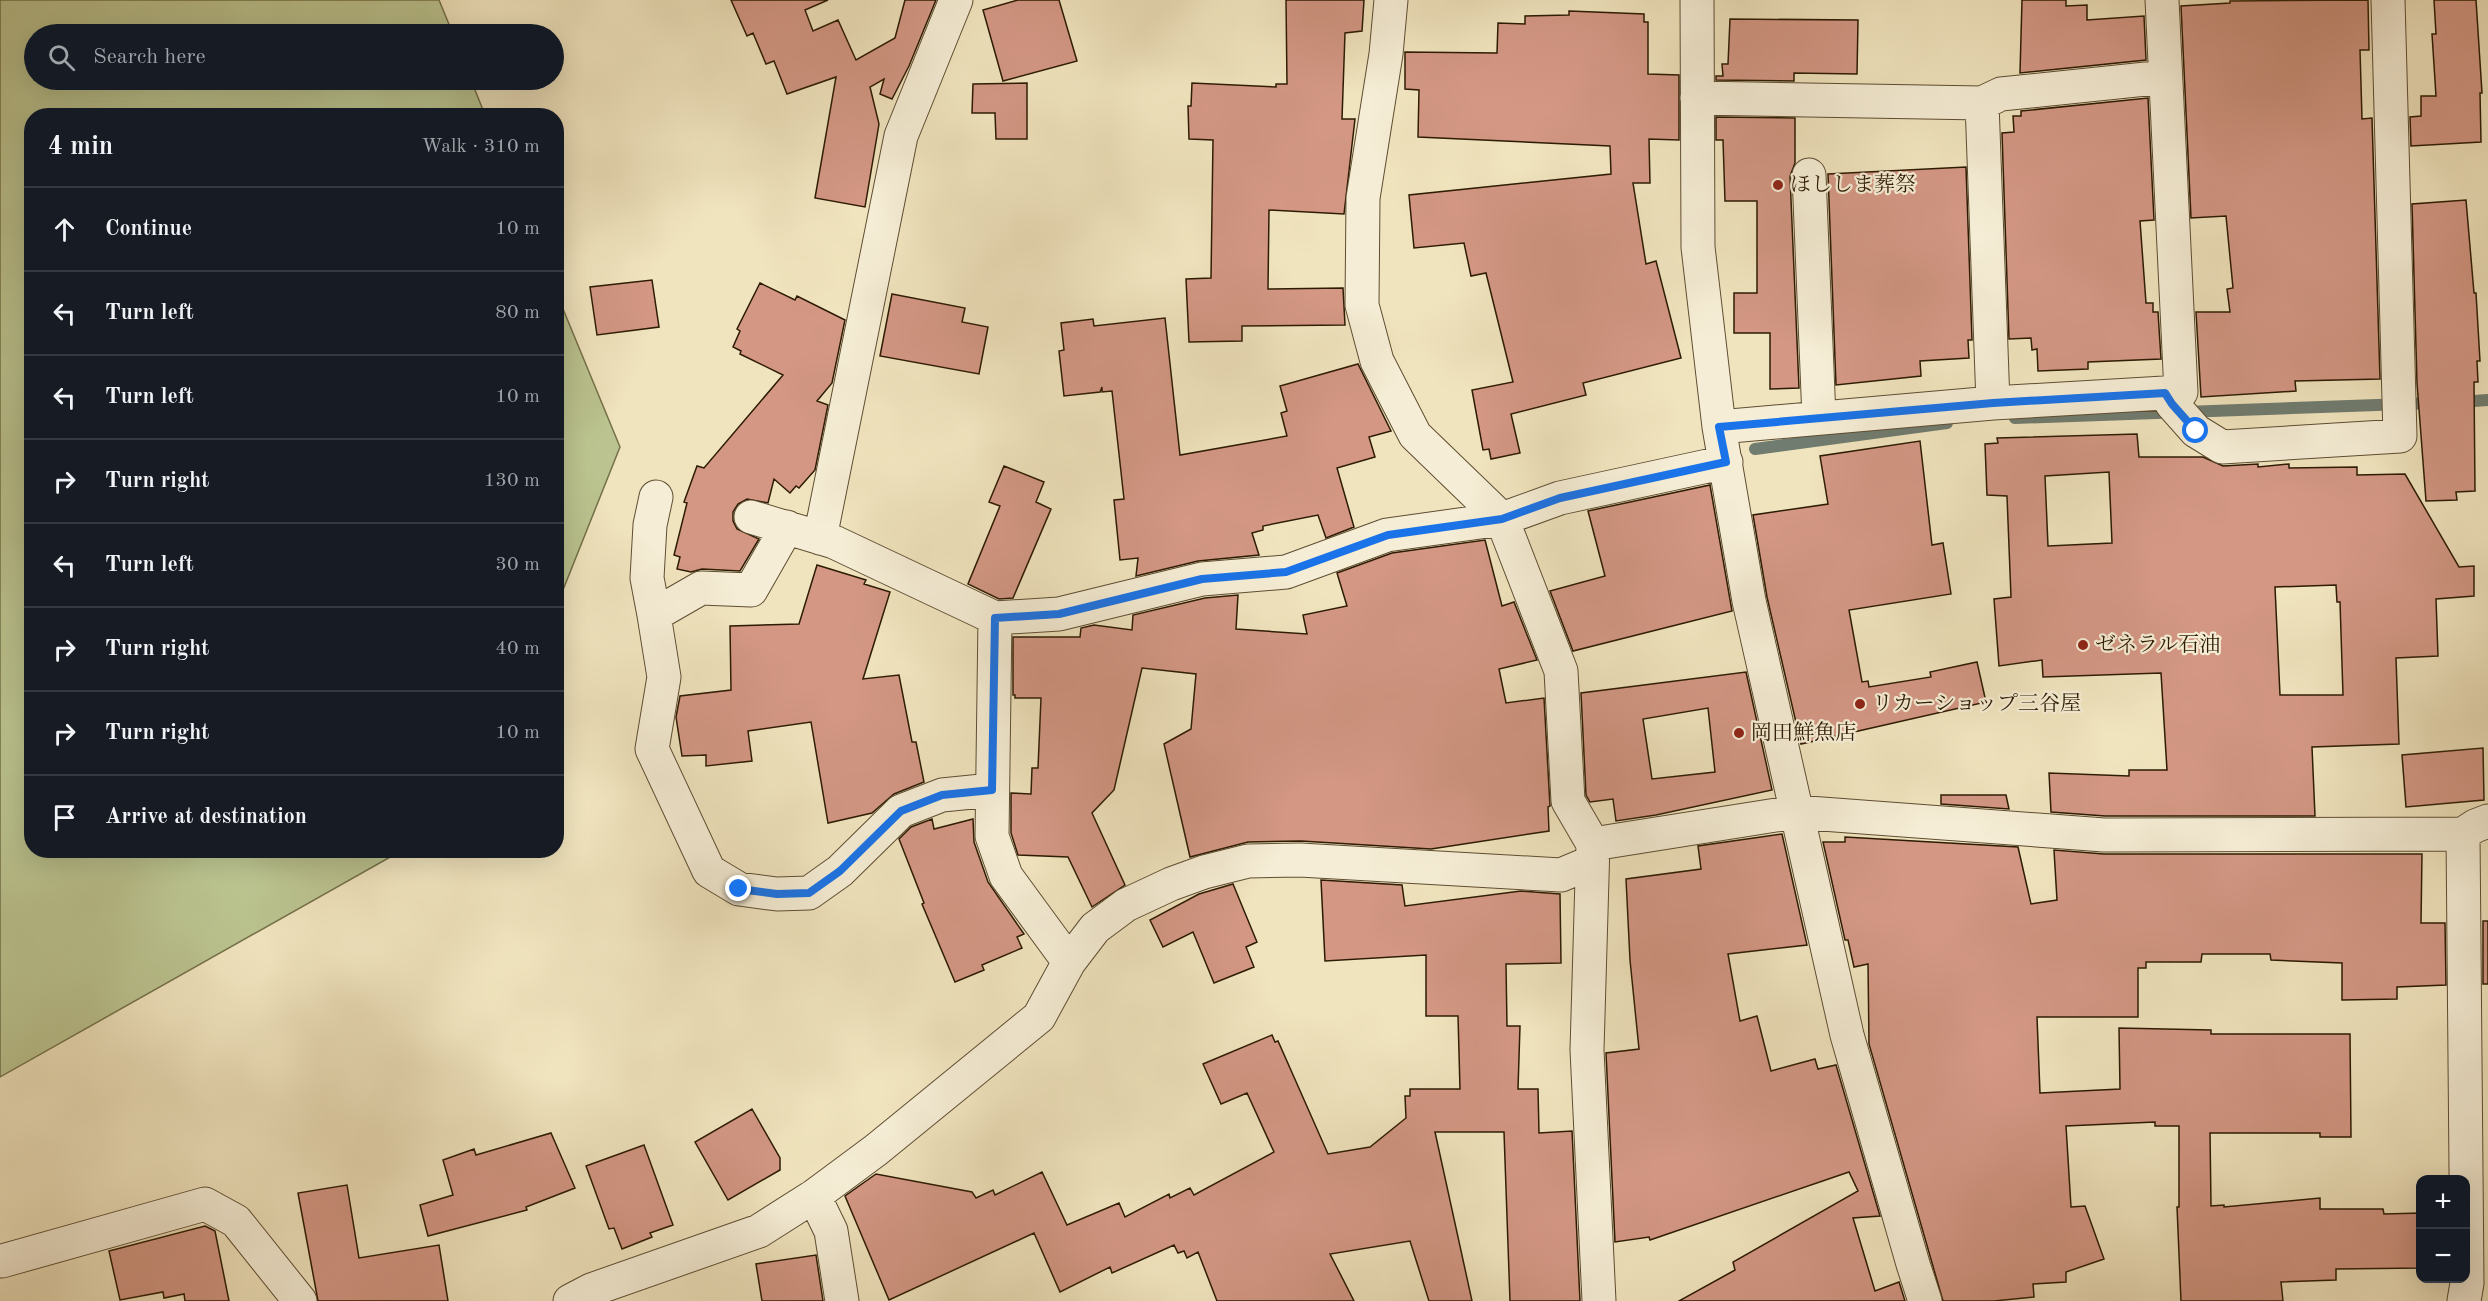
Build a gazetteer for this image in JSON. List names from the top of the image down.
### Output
{
  "places": [
    "ほししま葬祭",
    "ゼネラル石油",
    "リカーショップ三谷屋",
    "岡田鮮魚店"
  ],
  "page": {
    "search": "Search here",
    "heading": ["4 min", "Walk · 310 m"],
    "list": [
      ["Continue", "10 m"],
      ["Turn left", "80 m"],
      ["Turn left", "10 m"],
      ["Turn right", "130 m"],
      ["Turn left", "30 m"],
      ["Turn right", "40 m"],
      ["Turn right", "10 m"],
      "Arrive at destination"
    ],
    "map_buttons": ["+", "−"]
  }
}
